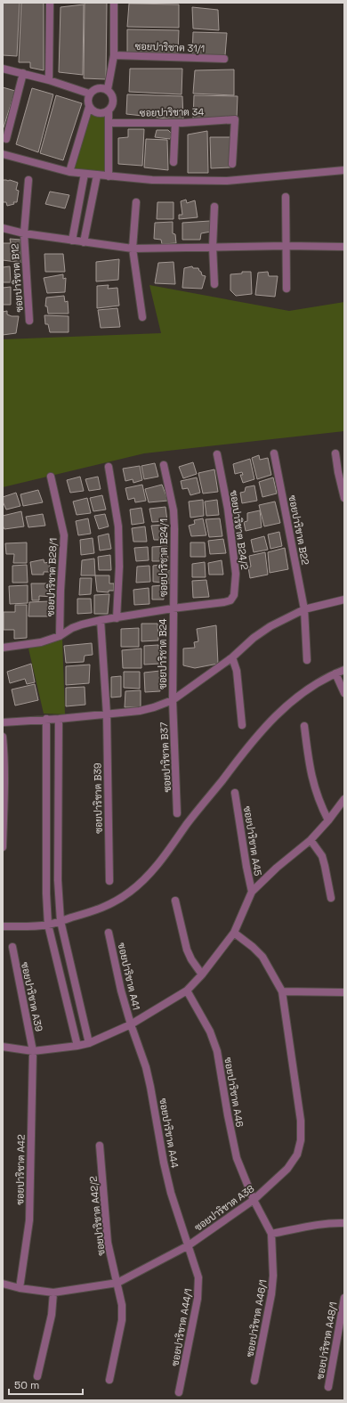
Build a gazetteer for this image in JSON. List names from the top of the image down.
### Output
{
  "streets": {
    "street": [
      "ซอยปาริชาต 31/1",
      "ซอยปาริชาต 34",
      "ซอยปาริชาต B12",
      "ซอยปาริชาต B24/2",
      "ซอยปาริชาต B22",
      "ซอยปาริชาต B24/1",
      "ซอยปาริชาต B28/1",
      "ซอยปาริชาต B24",
      "ซอยปาริชาต B37",
      "ซอยปาริชาต B39",
      "ซอยปาริชาต A45",
      "ซอยปาริชาต A41",
      "ซอยปาริชาต A39",
      "ซอยปาริชาต A46",
      "ซอยปาริชาต A44",
      "ซอยปาริชาต A42",
      "ซอยปาริชาต A38",
      "ซอยปาริชาต A42/2",
      "ซอยปาริชาต A46/1",
      "ซอยปาริชาต A44/1",
      "ซอยปาริชาต A48/1"
    ]
  },
  "crossings": [
    ["ซอยปาริชาต B24/2", "ซอยปาริชาต B24/1"],
    ["ซอยปาริชาต B24/2", "ซอยปาริชาต B24"],
    ["ซอยปาริชาต B24/1", "ซอยปาริชาต B24"],
    ["ซอยปาริชาต B24", "ซอยปาริชาต B37"],
    ["ซอยปาริชาต A41", "ซอยปาริชาต A44"],
    ["ซอยปาริชาต A39", "ซอยปาริชาต A42"],
    ["ซอยปาริชาต A46", "ซอยปาริชาต A38"],
    ["ซอยปาริชาต A46", "ซอยปาริชาต A46/1"],
    ["ซอยปาริชาต A44", "ซอยปาริชาต A38"],
    ["ซอยปาริชาต A44", "ซอยปาริชาต A44/1"],
    ["ซอยปาริชาต A42", "ซอยปาริชาต A38"],
    ["ซอยปาริชาต A38", "ซอยปาริชาต A42/2"],
    ["ซอยปาริชาต A38", "ซอยปาริชาต A46/1"],
    ["ซอยปาริชาต A38", "ซอยปาริชาต A44/1"]
  ],
  "scale_bar": "50 m"
}
